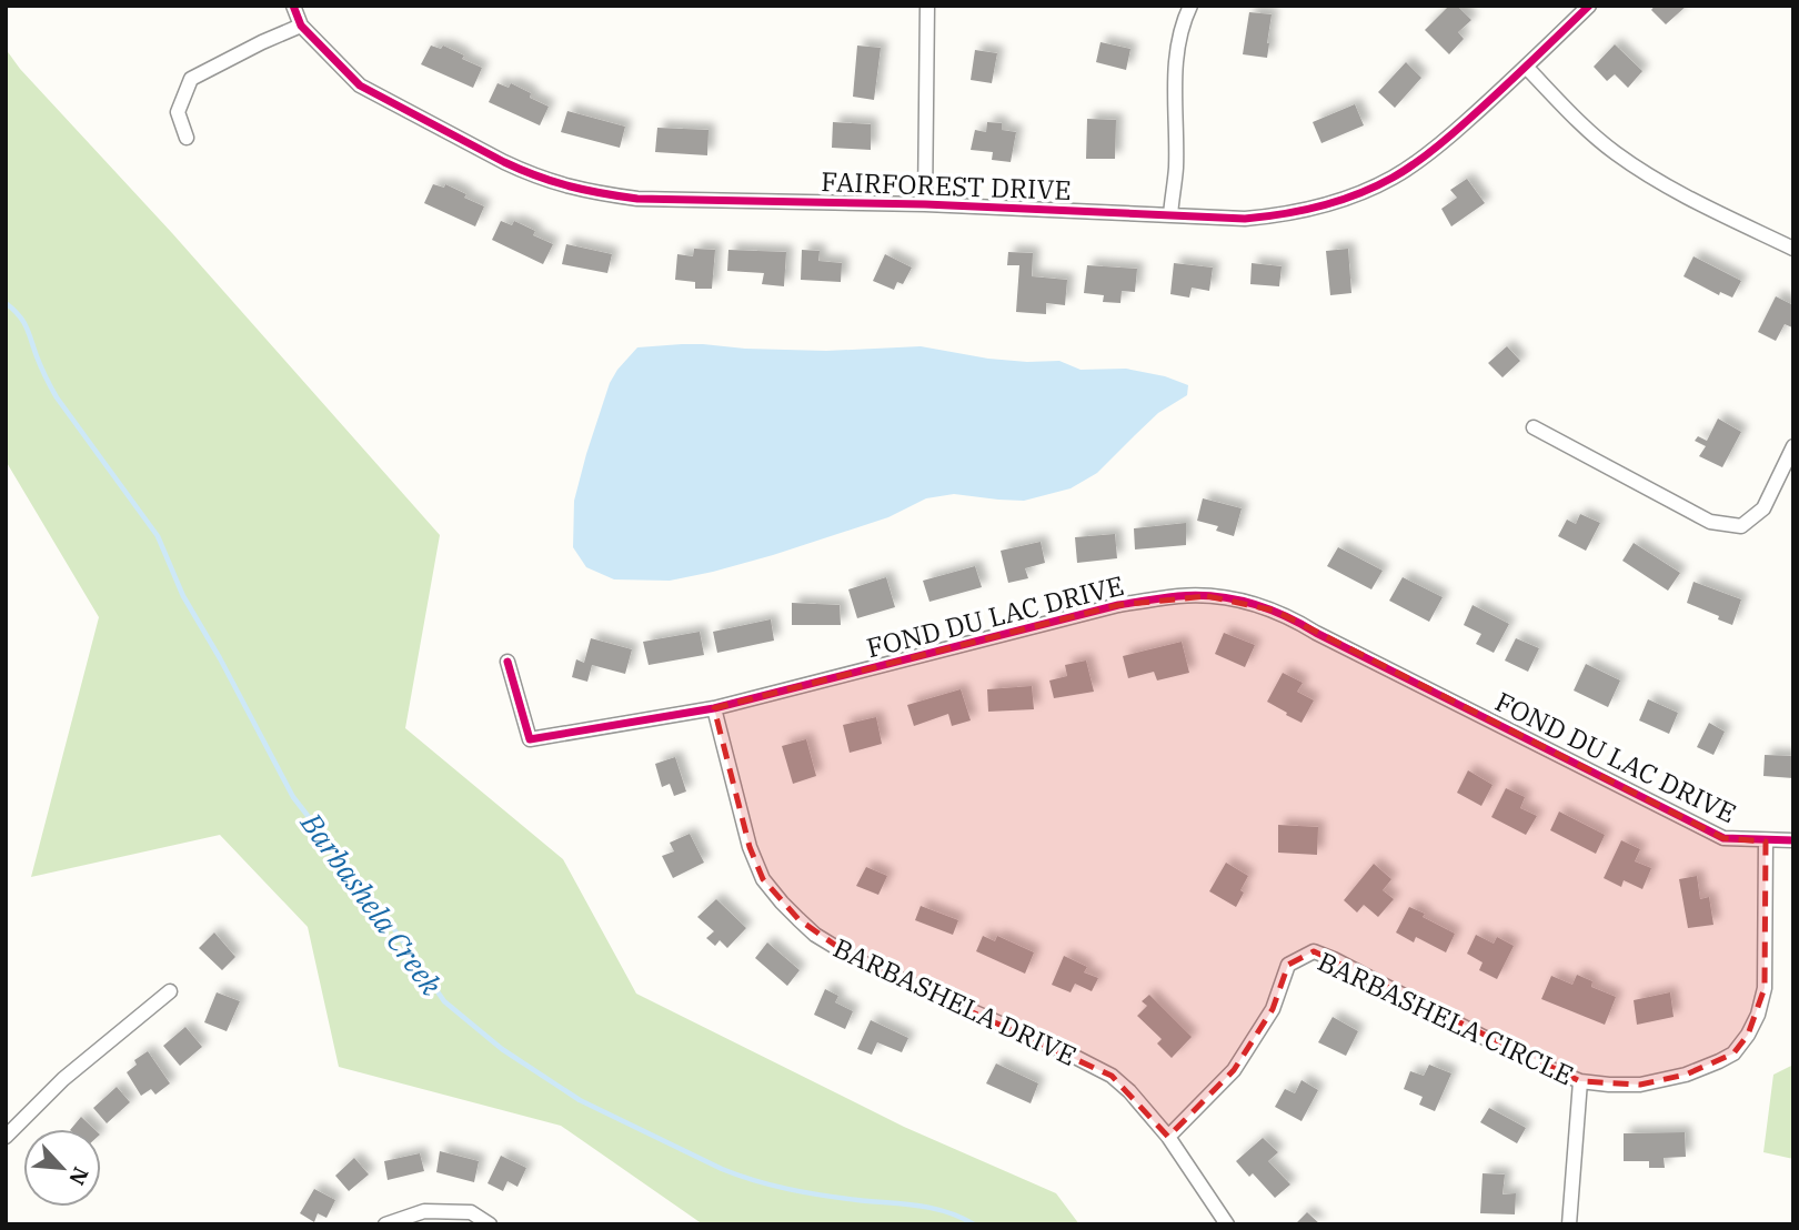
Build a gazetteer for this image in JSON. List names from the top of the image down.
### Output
{
  "streets": {
    "street": [
      "FAIRFOREST DRIVE",
      "FOND DU LAC DRIVE",
      "BARBASHELA DRIVE",
      "BARBASHELA CIRCLE"
    ]
  },
  "crossings": [
    ["FOND DU LAC DRIVE", "BARBASHELA DRIVE"],
    ["FOND DU LAC DRIVE", "BARBASHELA CIRCLE"],
    ["BARBASHELA DRIVE", "BARBASHELA CIRCLE"]
  ],
  "water": ["Barbashela Creek"],
  "north": "bottom right"
}
